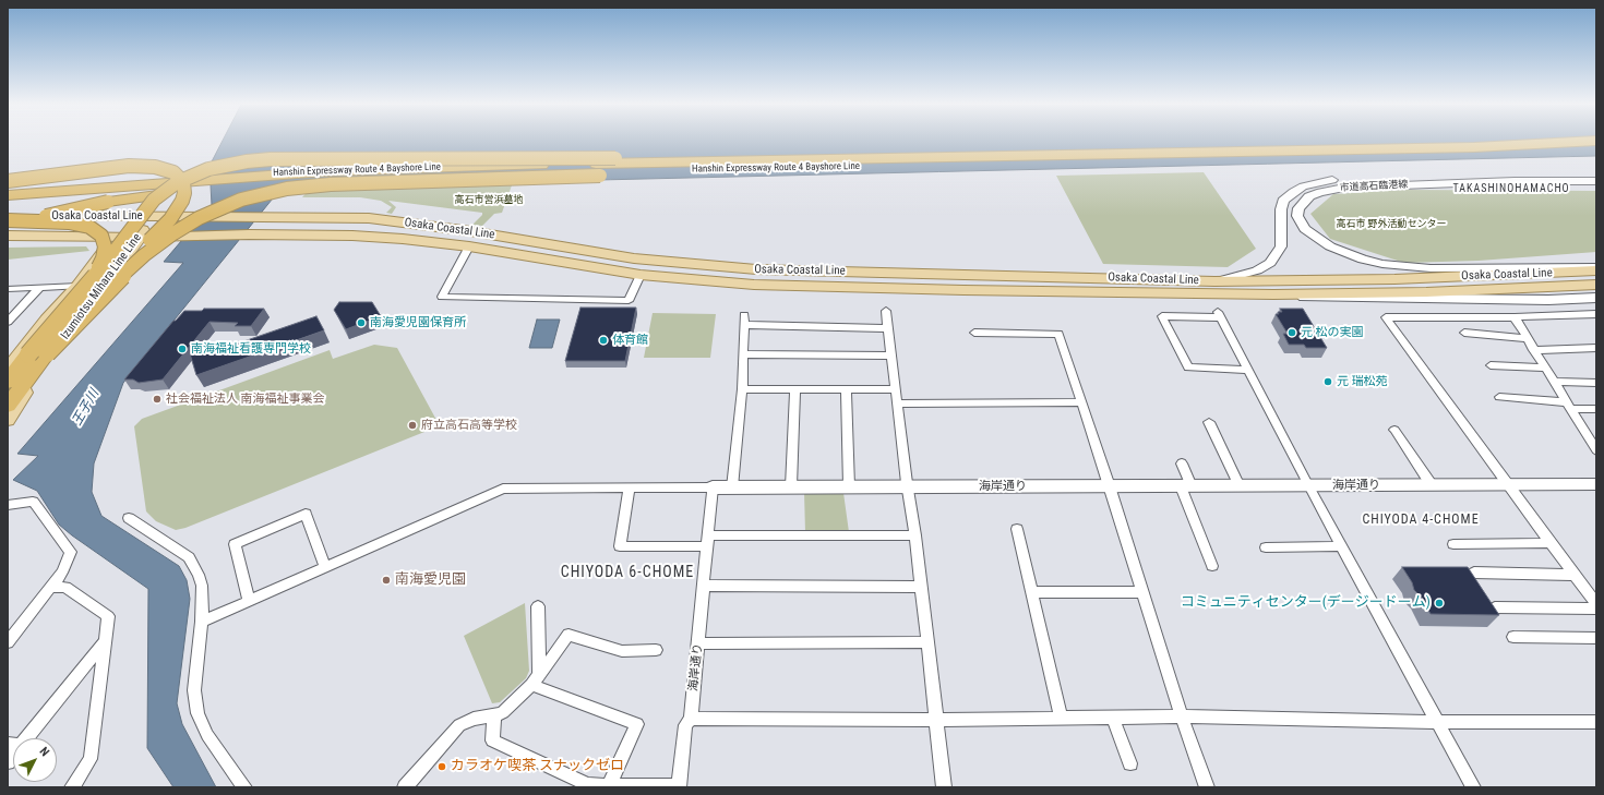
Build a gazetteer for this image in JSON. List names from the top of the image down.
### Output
{
  "streets": {
    "highway": ["Hanshin Expressway Route 4 Bayshore Line"],
    "main road": ["Osaka Coastal Line", "Izumiotsu Mihara Line Line"],
    "street": ["市道高石臨港線", "海岸通り"]
  },
  "crossings": [
    ["市道高石臨港線", "Osaka Coastal Line"],
    ["Osaka Coastal Line", "Izumiotsu Mihara Line Line"]
  ],
  "districts": ["TAKASHINOHAMACHO", "CHIYODA 4-CHOME", "CHIYODA 6-CHOME"],
  "water": ["王子川"],
  "parks": ["高石市営浜墓地", "高石市 野外活動センター"],
  "places": [
    "南海愛児園保育所",
    "元 松の実園",
    "体育館",
    "南海福祉看護専門学校",
    "元 瑞松苑",
    "社会福祉法人 南海福祉事業会",
    "府立高石高等学校",
    "南海愛児園",
    "コミュニティセンター(デージードーム)",
    "カラオケ喫茶 スナックゼロ"
  ],
  "north": "top right"
}
